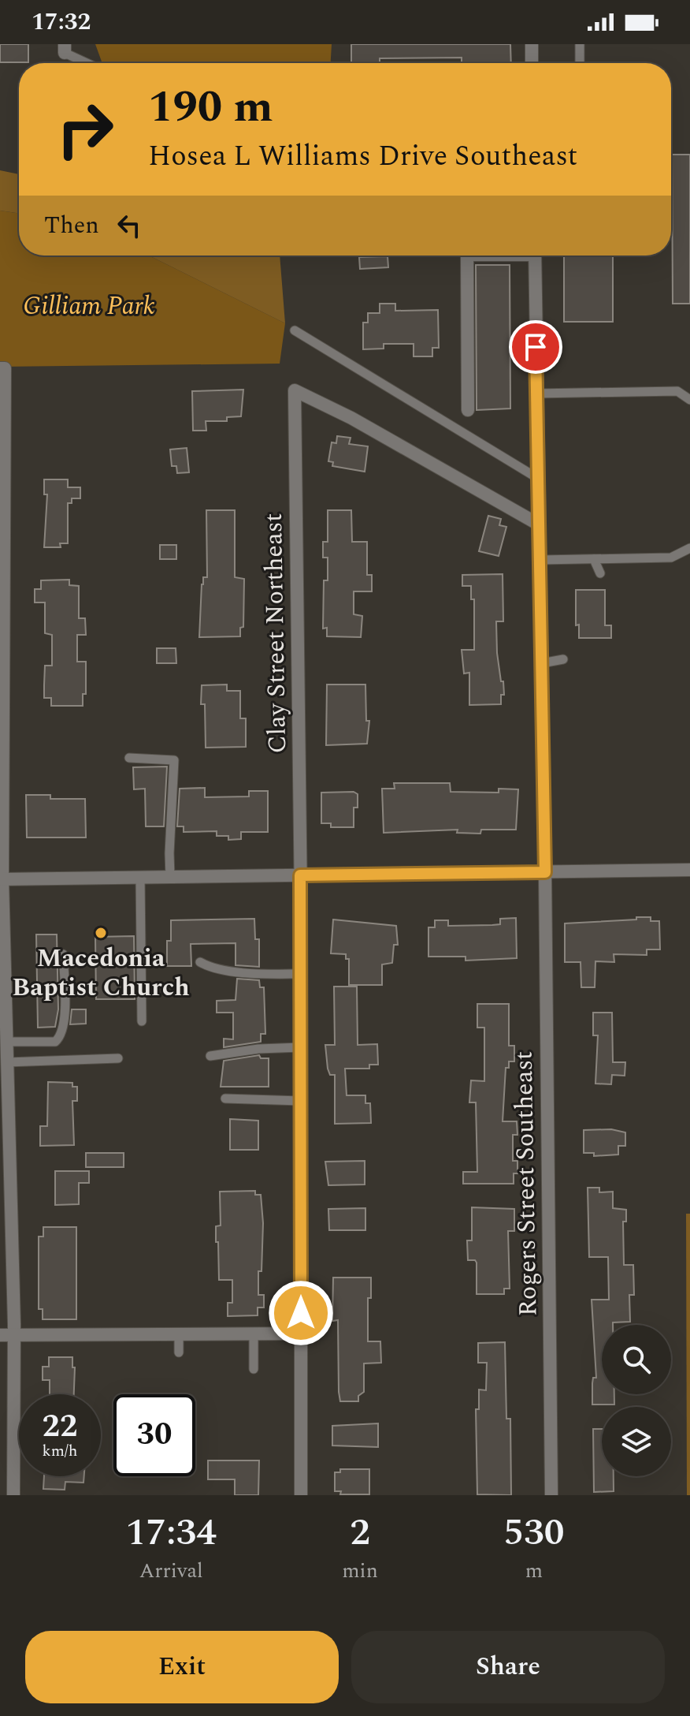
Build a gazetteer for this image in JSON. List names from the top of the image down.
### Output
{
  "streets": {
    "street": ["Clay Street Northeast", "Rogers Street Southeast"]
  },
  "crossings": [
    ["Clay Street Northeast", "Rogers Street Southeast"]
  ],
  "parks": ["Gilliam Park"],
  "places": ["Macedonia Baptist Church"],
  "page": {
    "status": "17:32",
    "turn": ["190 m", "Hosea L Williams Drive Southeast"],
    "then": "Then",
    "speed": "22 km/h",
    "limit": "30",
    "eta": [
      "17:34",
      "Arrival",
      "2",
      "min",
      "530",
      "m"
    ],
    "buttons": ["Exit", "Share"]
  }
}
